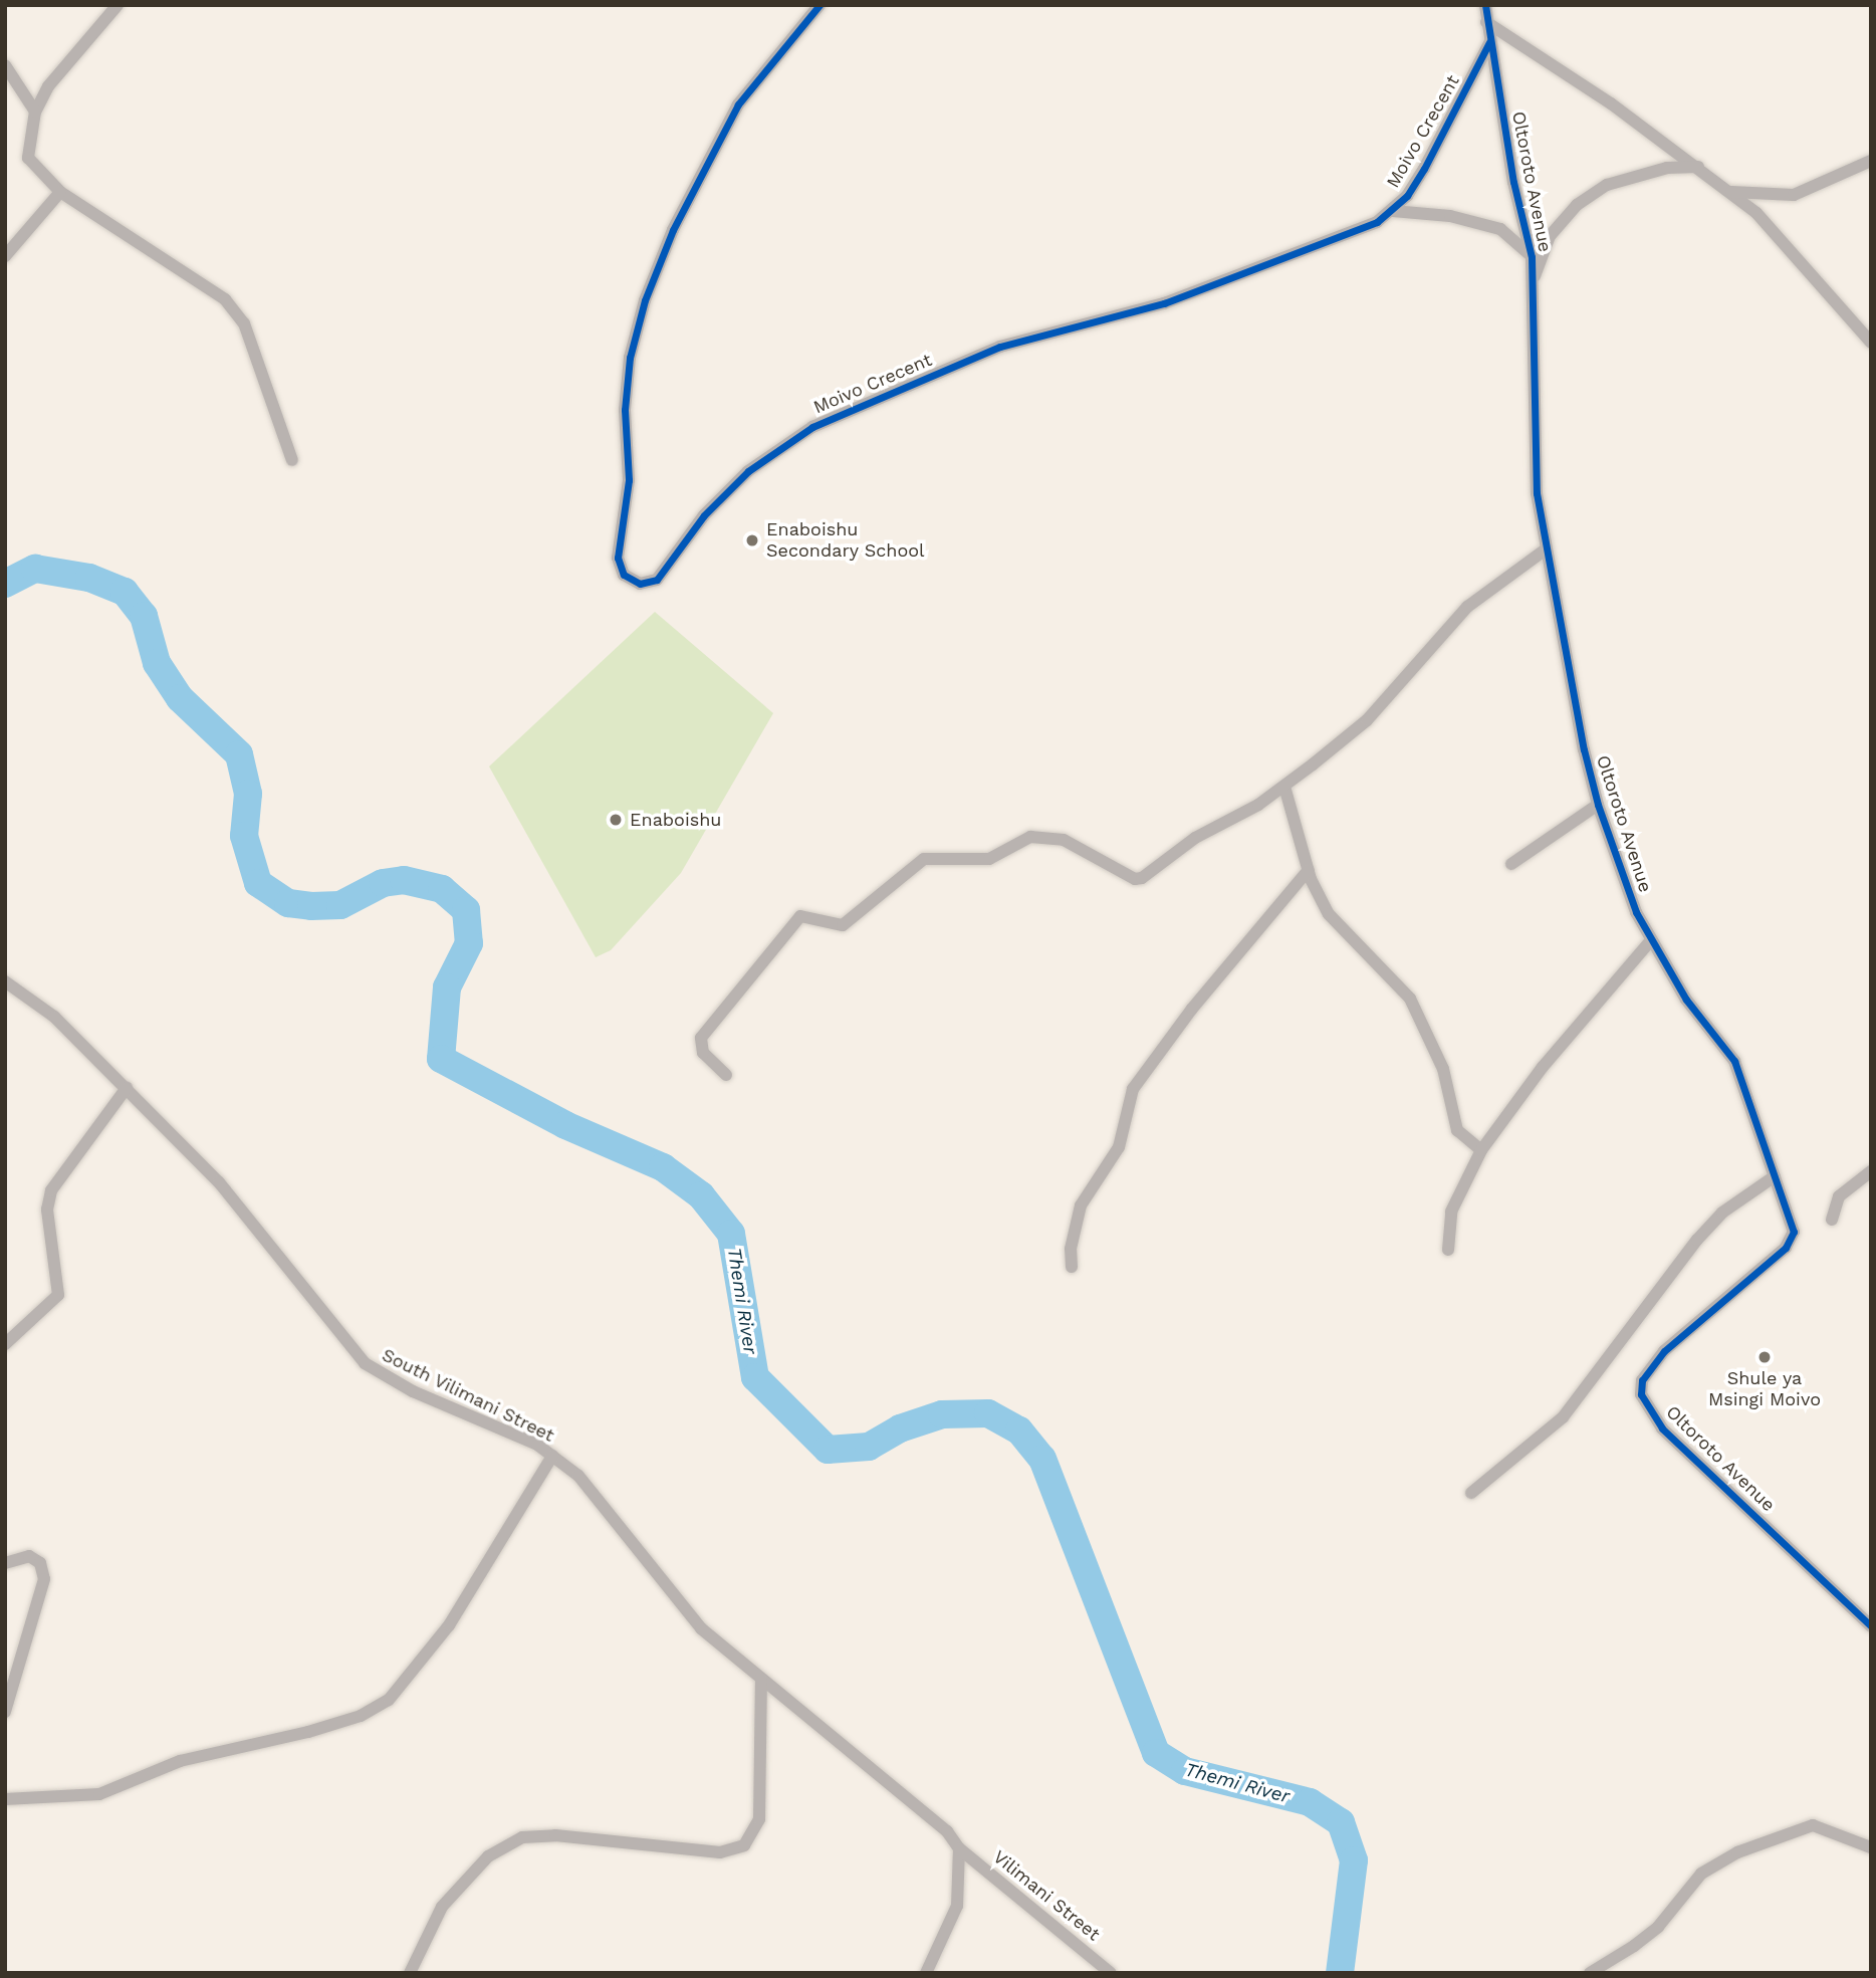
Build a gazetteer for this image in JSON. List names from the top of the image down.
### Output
{
  "streets": {
    "street": [
      "Moivo Crecent",
      "Oltoroto Avenue",
      "South Vilimani Street",
      "Vilimani Street"
    ]
  },
  "crossings": [
    ["Moivo Crecent", "Oltoroto Avenue"],
    ["South Vilimani Street", "Vilimani Street"]
  ],
  "water": ["Themi River"],
  "places": ["Enaboishu Secondary School", "Enaboishu", "Shule ya Msingi Moivo"]
}
